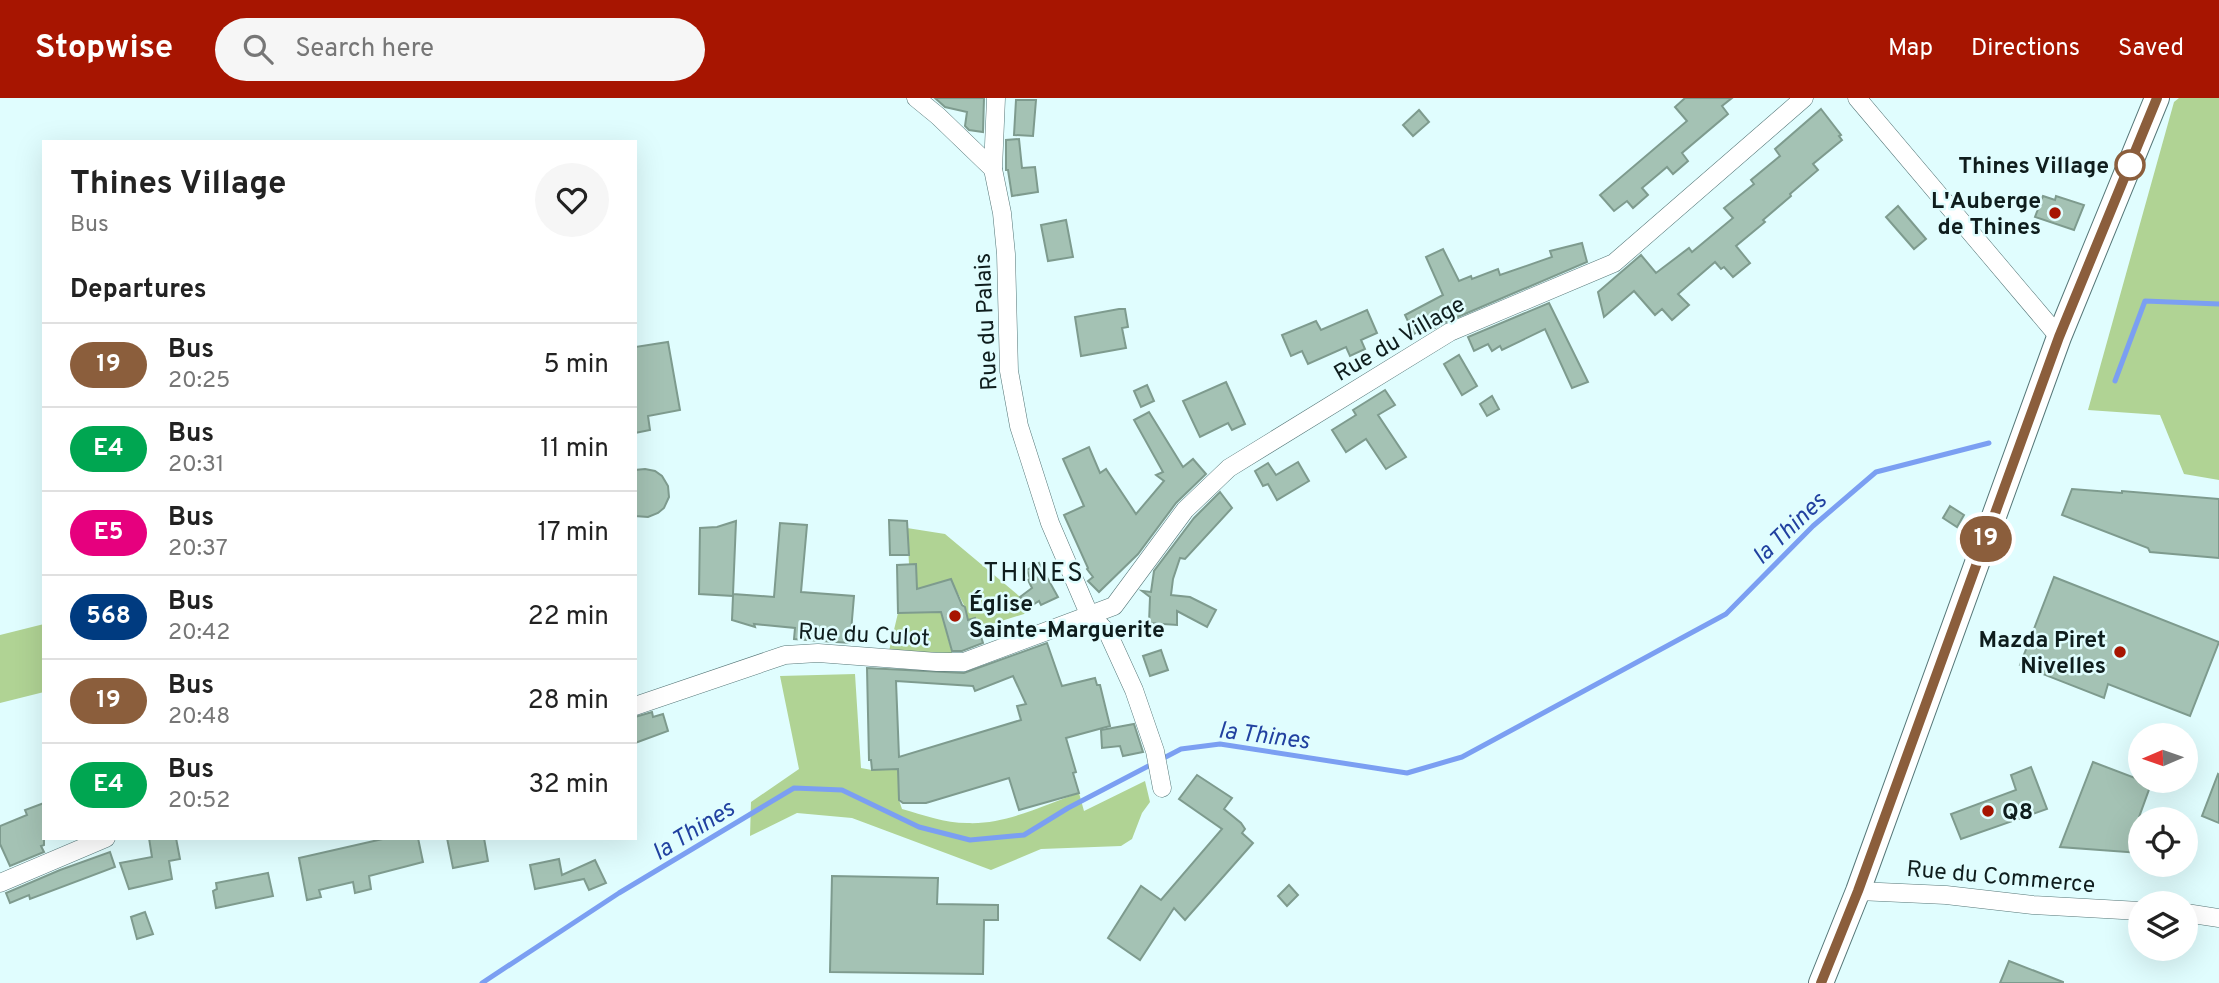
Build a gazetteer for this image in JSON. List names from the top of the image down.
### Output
{
  "streets": {
    "street": [
      "Rue du Palais",
      "Rue du Village",
      "Rue du Culot",
      "Rue du Commerce"
    ]
  },
  "crossings": [
    ["Rue du Palais", "Rue du Culot"]
  ],
  "districts": ["THINES"],
  "water": ["la Thines"],
  "places": [
    "Thines Village",
    "L'Auberge de Thines",
    "Église Sainte-Marguerite",
    "Mazda Piret Nivelles",
    "Q8"
  ],
  "lines": ["bus line 19"],
  "north": "left",
  "page": {
    "header": "Stopwise",
    "search": "Search here",
    "nav": ["Map", "Directions", "Saved"],
    "on_map": "19",
    "heading": [
      ["Thines Village", "Bus"],
      "Departures"
    ],
    "list": [
      {
        "mark": "19",
        "name": "Bus",
        "note": "20:25",
        "value": "5 min"
      },
      {
        "mark": "E4",
        "name": "Bus",
        "note": "20:31",
        "value": "11 min"
      },
      {
        "mark": "E5",
        "name": "Bus",
        "note": "20:37",
        "value": "17 min"
      },
      {
        "mark": "568",
        "name": "Bus",
        "note": "20:42",
        "value": "22 min"
      },
      {
        "mark": "19",
        "name": "Bus",
        "note": "20:48",
        "value": "28 min"
      },
      {
        "mark": "E4",
        "name": "Bus",
        "note": "20:52",
        "value": "32 min"
      }
    ]
  }
}
